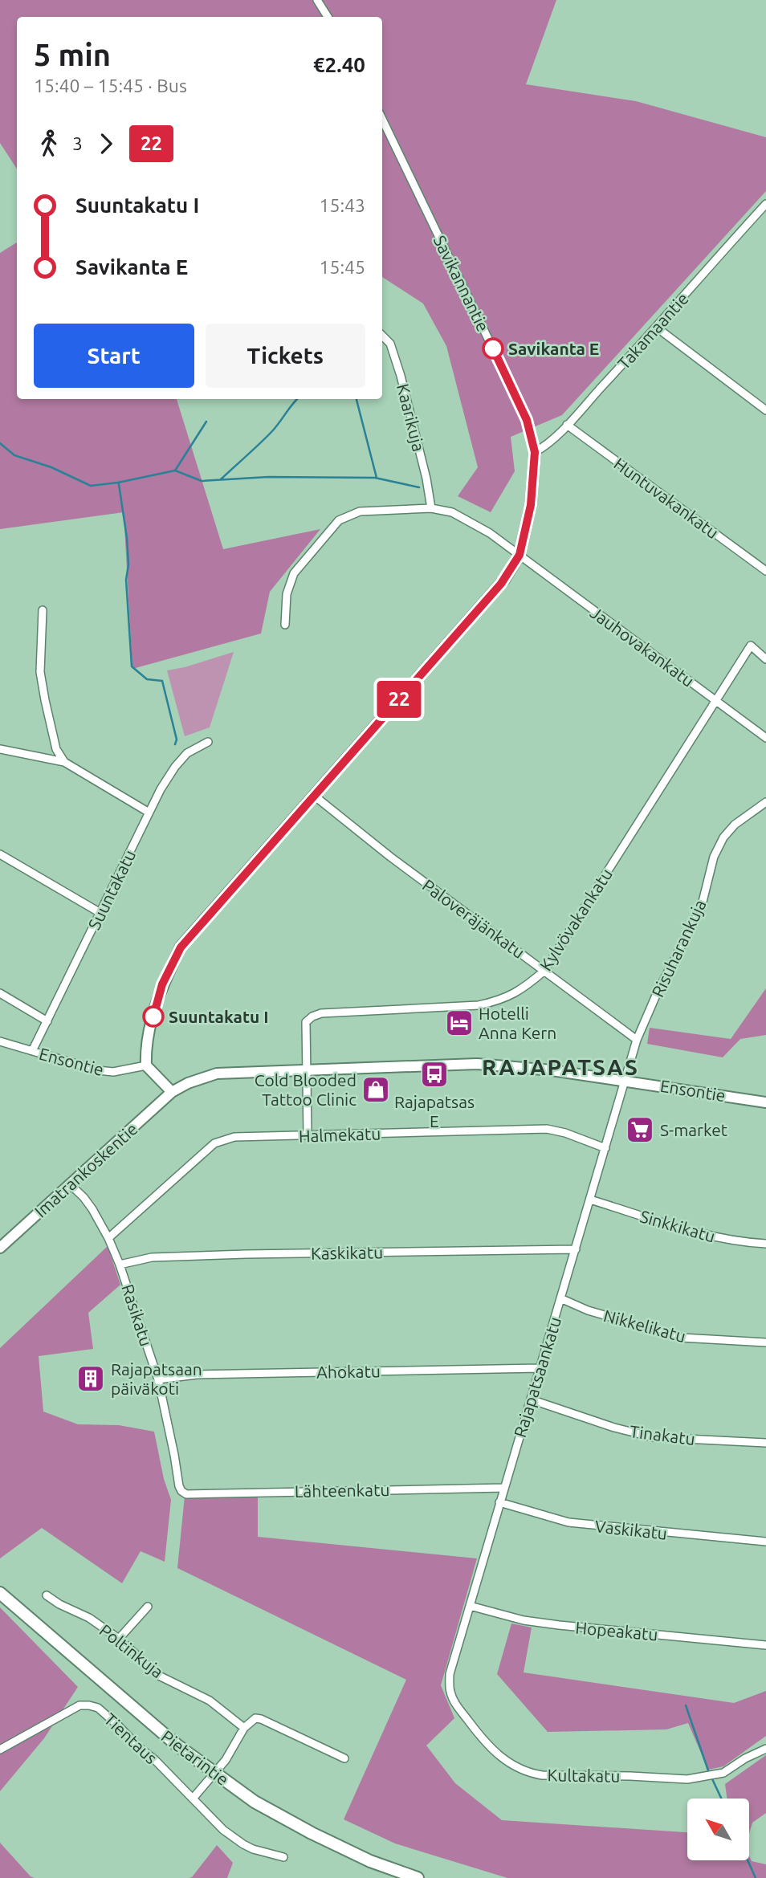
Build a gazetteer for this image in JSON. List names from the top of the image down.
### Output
{
  "streets": {
    "main road": ["Pietarintie"],
    "street": [
      "Savikannantie",
      "Takamaantie",
      "Kaarikuja",
      "Huntuvakankatu",
      "Jauhovakankatu",
      "Suuntakatu",
      "Paloveräjänkatu",
      "Kylvövakankatu",
      "Risuharankuja",
      "Ensontie",
      "Halmekatu",
      "Imatrankoskentie",
      "Sinkkikatu",
      "Kaskikatu",
      "Rasikatu",
      "Nikkelikatu",
      "Ahokatu",
      "Rajapatsaankatu",
      "Tinakatu",
      "Lähteenkatu",
      "Vaskikatu",
      "Hopeakatu",
      "Poltinkuja",
      "Tientaus",
      "Kultakatu"
    ]
  },
  "crossings": [
    ["Savikannantie", "Takamaantie"],
    ["Savikannantie", "Jauhovakankatu"],
    ["Savikannantie", "Paloveräjänkatu"],
    ["Savikannantie", "Ensontie"],
    ["Takamaantie", "Huntuvakankatu"],
    ["Kaarikuja", "Jauhovakankatu"],
    ["Jauhovakankatu", "Kylvövakankatu"],
    ["Suuntakatu", "Ensontie"],
    ["Paloveräjänkatu", "Kylvövakankatu"],
    ["Paloveräjänkatu", "Risuharankuja"],
    ["Kylvövakankatu", "Ensontie"],
    ["Risuharankuja", "Ensontie"],
    ["Risuharankuja", "Rajapatsaankatu"],
    ["Ensontie", "Imatrankoskentie"],
    ["Ensontie", "Rajapatsaankatu"],
    ["Halmekatu", "Rasikatu"],
    ["Halmekatu", "Rajapatsaankatu"],
    ["Imatrankoskentie", "Rasikatu"],
    ["Sinkkikatu", "Rajapatsaankatu"],
    ["Kaskikatu", "Rasikatu"],
    ["Kaskikatu", "Rajapatsaankatu"],
    ["Rasikatu", "Ahokatu"],
    ["Rasikatu", "Lähteenkatu"],
    ["Nikkelikatu", "Rajapatsaankatu"],
    ["Ahokatu", "Rajapatsaankatu"],
    ["Rajapatsaankatu", "Tinakatu"],
    ["Rajapatsaankatu", "Lähteenkatu"],
    ["Rajapatsaankatu", "Vaskikatu"],
    ["Rajapatsaankatu", "Hopeakatu"],
    ["Rajapatsaankatu", "Kultakatu"]
  ],
  "districts": ["RAJAPATSAS"],
  "places": {
    "other": ["Savikanta E", "Suuntakatu I"],
    "hotel": ["Hotelli Anna Kern"],
    "bus stop": ["Rajapatsas E"],
    "shop": ["Cold Blooded Tattoo Clinic"],
    "supermarket": ["S-market"],
    "building": ["Rajapatsaan päiväkoti"]
  },
  "lines": ["bus line 22"],
  "north": "top left",
  "page": {
    "on_map": "22",
    "heading": ["5 min", "15:40 – 15:45 · Bus", "€2.40"],
    "legs": ["3", "22"],
    "list": [
      {
        "name": "Suuntakatu I",
        "value": "15:43"
      },
      {
        "name": "Savikanta E",
        "value": "15:45"
      }
    ],
    "buttons": ["Start", "Tickets"]
  }
}
